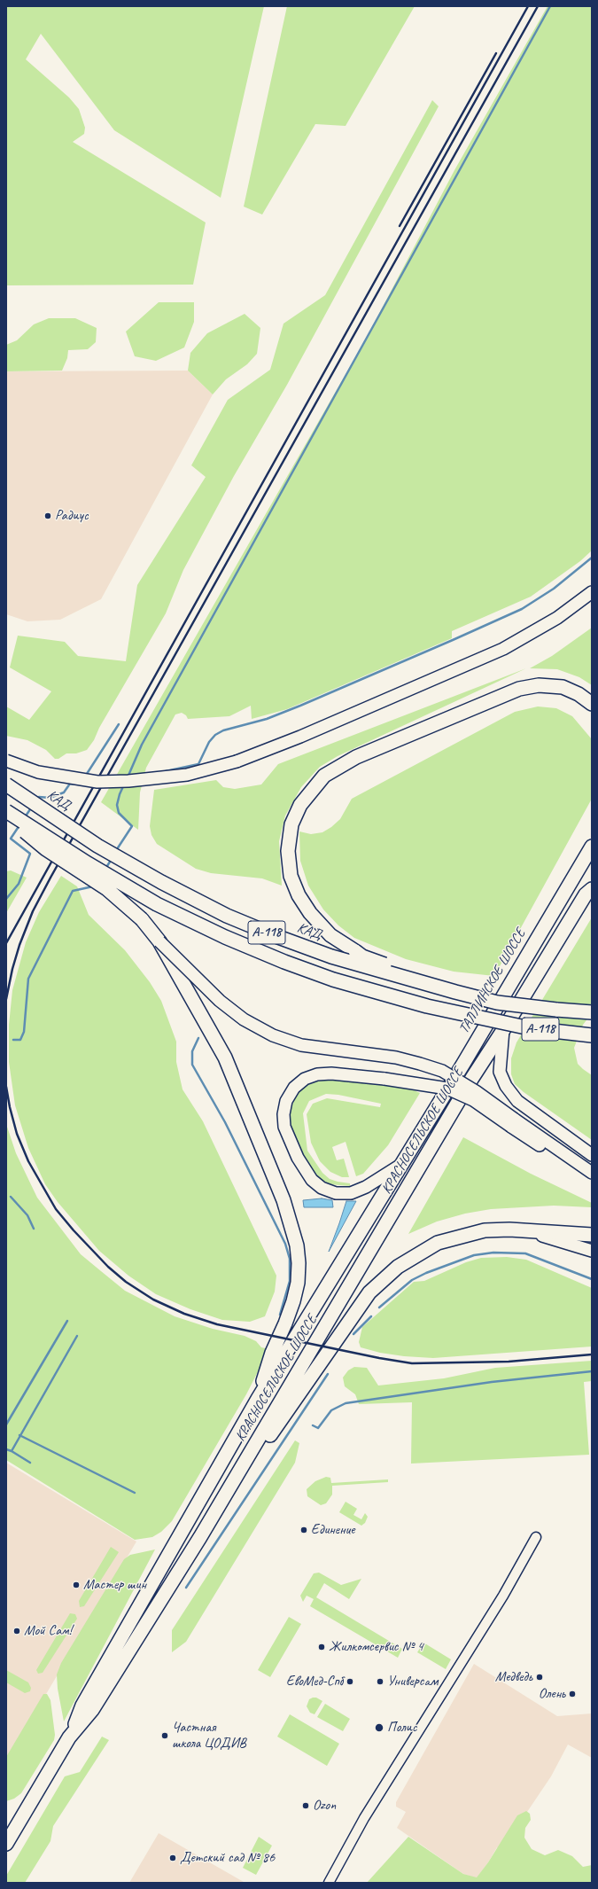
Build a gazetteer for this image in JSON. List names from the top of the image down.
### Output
{
  "streets": {
    "highway": [
      "КАД",
      "А-118",
      "ТАЛЛИНСКОЕ ШОССЕ",
      "КРАСНОСЕЛЬСКОЕ ШОССЕ"
    ]
  },
  "crossings": [
    ["ТАЛЛИНСКОЕ ШОССЕ", "КРАСНОСЕЛЬСКОЕ ШОССЕ"]
  ],
  "places": [
    "Радиус",
    "Единение",
    "Мастер шин",
    "Мой Сам!",
    "Жилкомсервис № 4",
    "Медведь",
    "ЕвоМед-Спб",
    "Универсам",
    "Олень",
    "Полис",
    "Частная школа ЦОДИВ",
    "Ozon",
    "Детский сад № 86"
  ]
}
